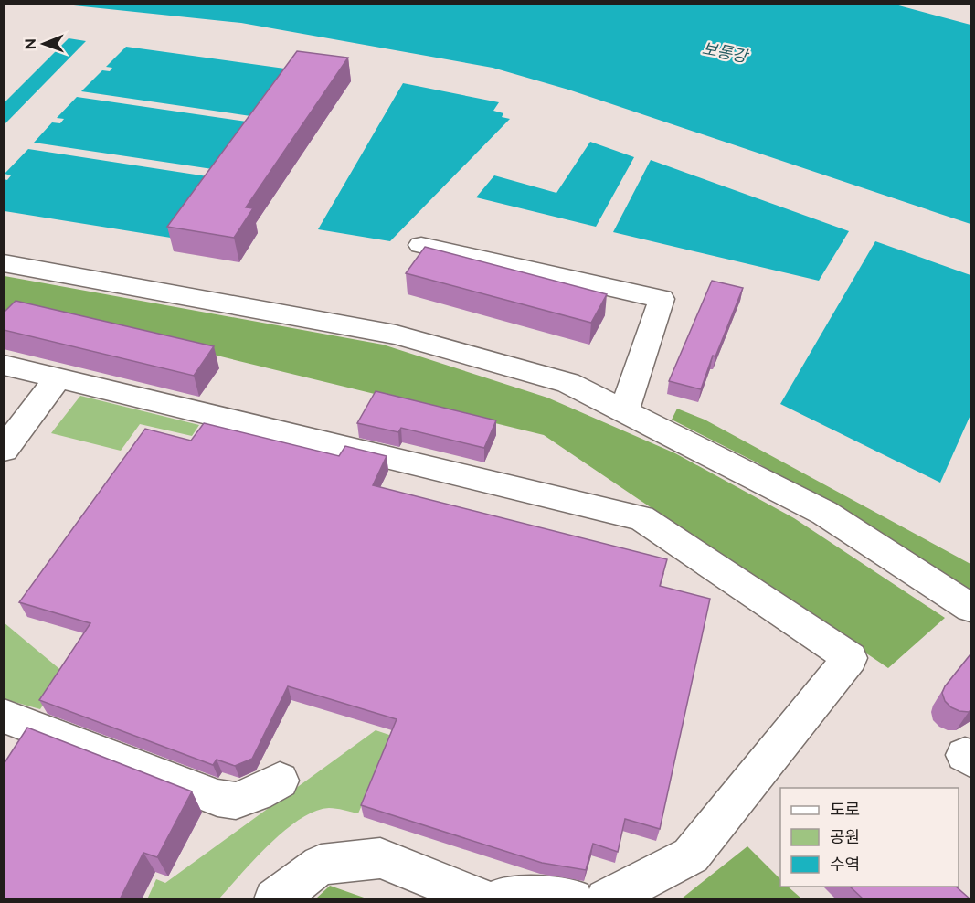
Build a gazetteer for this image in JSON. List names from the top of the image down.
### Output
{
  "water": ["보통강"],
  "legend": ["도로", "공원", "수역"],
  "north": "left"
}
